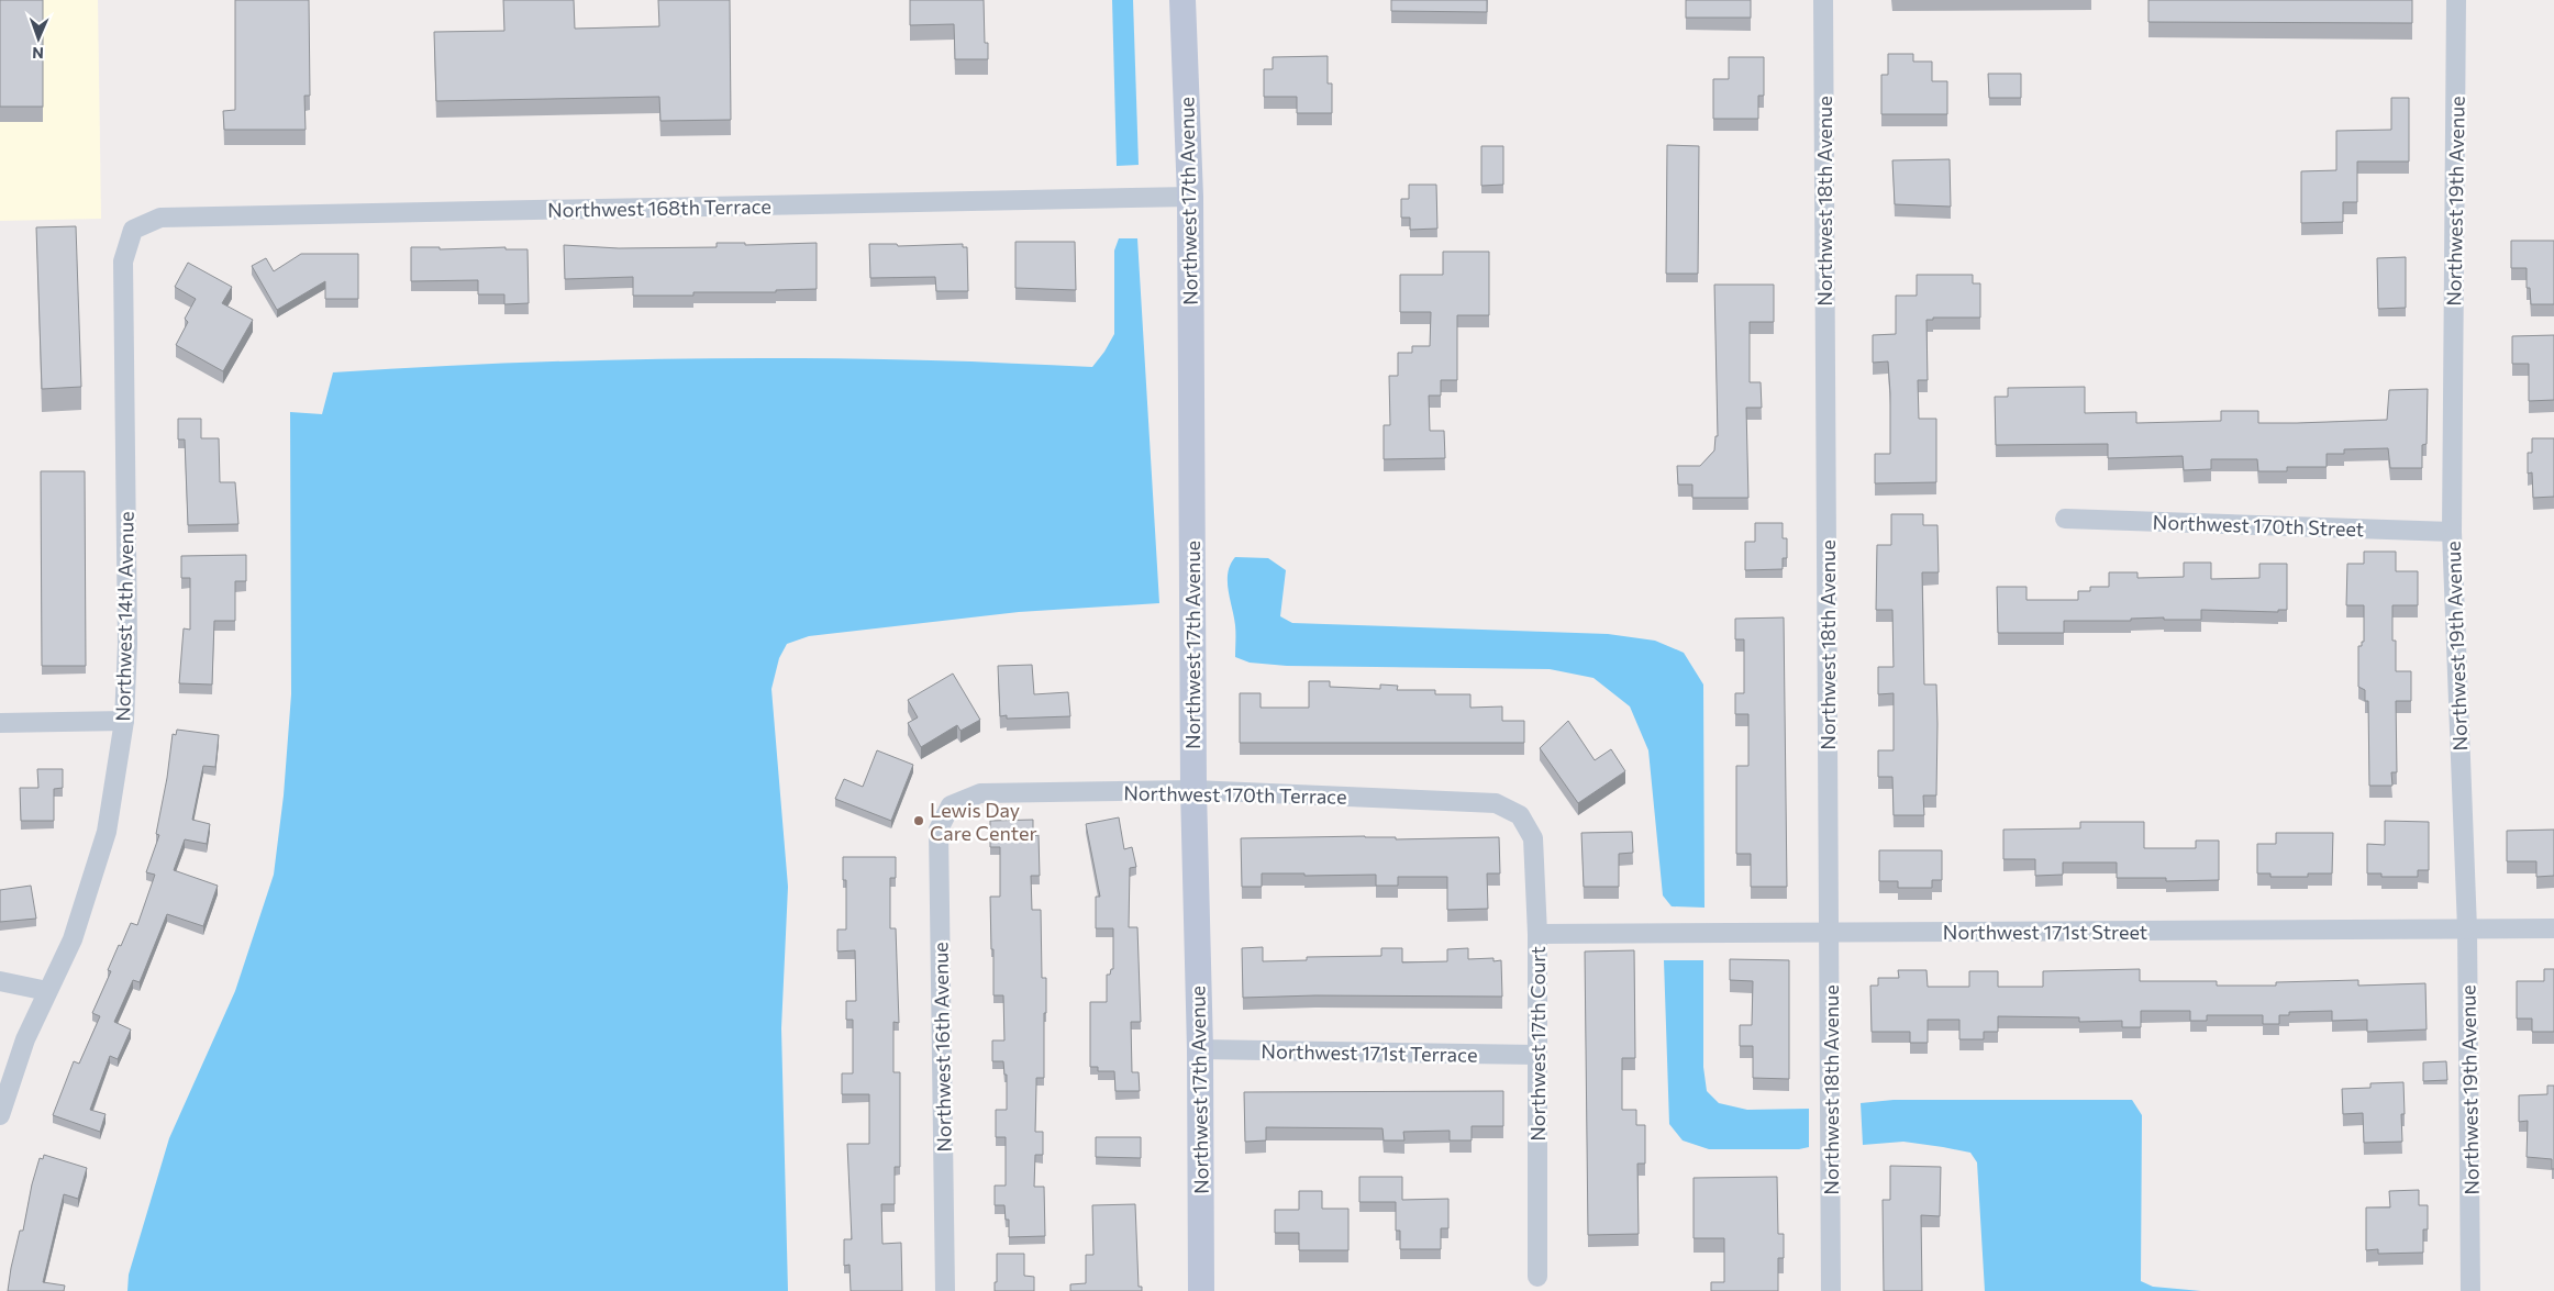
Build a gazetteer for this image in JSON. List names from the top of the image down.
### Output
{
  "streets": {
    "street": [
      "Northwest 17th Avenue",
      "Northwest 18th Avenue",
      "Northwest 19th Avenue",
      "Northwest 168th Terrace",
      "Northwest 170th Street",
      "Northwest 14th Avenue",
      "Northwest 170th Terrace",
      "Northwest 171st Street",
      "Northwest 17th Court",
      "Northwest 16th Avenue",
      "Northwest 171st Terrace"
    ]
  },
  "crossings": [
    ["Northwest 17th Avenue", "Northwest 168th Terrace"],
    ["Northwest 17th Avenue", "Northwest 170th Terrace"],
    ["Northwest 17th Avenue", "Northwest 171st Terrace"],
    ["Northwest 18th Avenue", "Northwest 171st Street"],
    ["Northwest 19th Avenue", "Northwest 170th Street"],
    ["Northwest 19th Avenue", "Northwest 171st Street"],
    ["Northwest 168th Terrace", "Northwest 14th Avenue"],
    ["Northwest 170th Terrace", "Northwest 17th Court"],
    ["Northwest 170th Terrace", "Northwest 16th Avenue"],
    ["Northwest 171st Street", "Northwest 17th Court"],
    ["Northwest 17th Court", "Northwest 171st Terrace"]
  ],
  "places": ["Lewis Day Care Center"],
  "north": "bottom"
}
